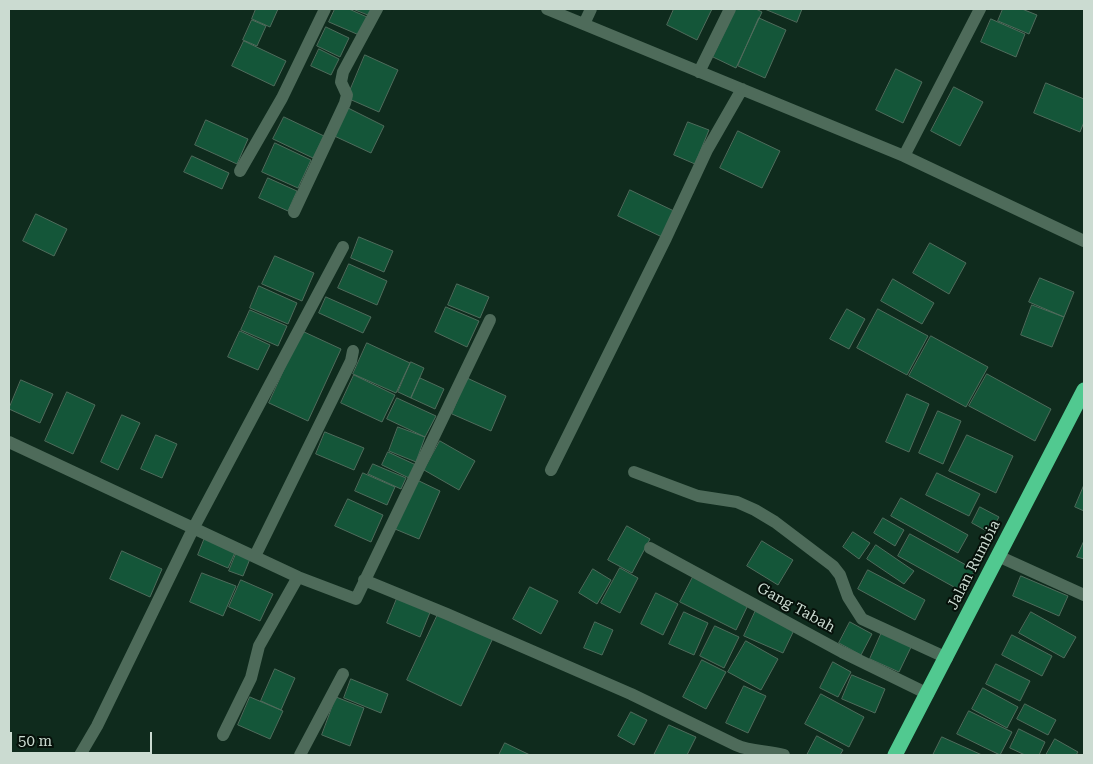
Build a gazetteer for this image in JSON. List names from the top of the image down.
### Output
{
  "streets": {
    "highway": ["Jalan Rumbia"],
    "street": ["Gang Tabah"]
  },
  "crossings": [
    ["Jalan Rumbia", "Gang Tabah"]
  ],
  "scale_bar": "50 m"
}
